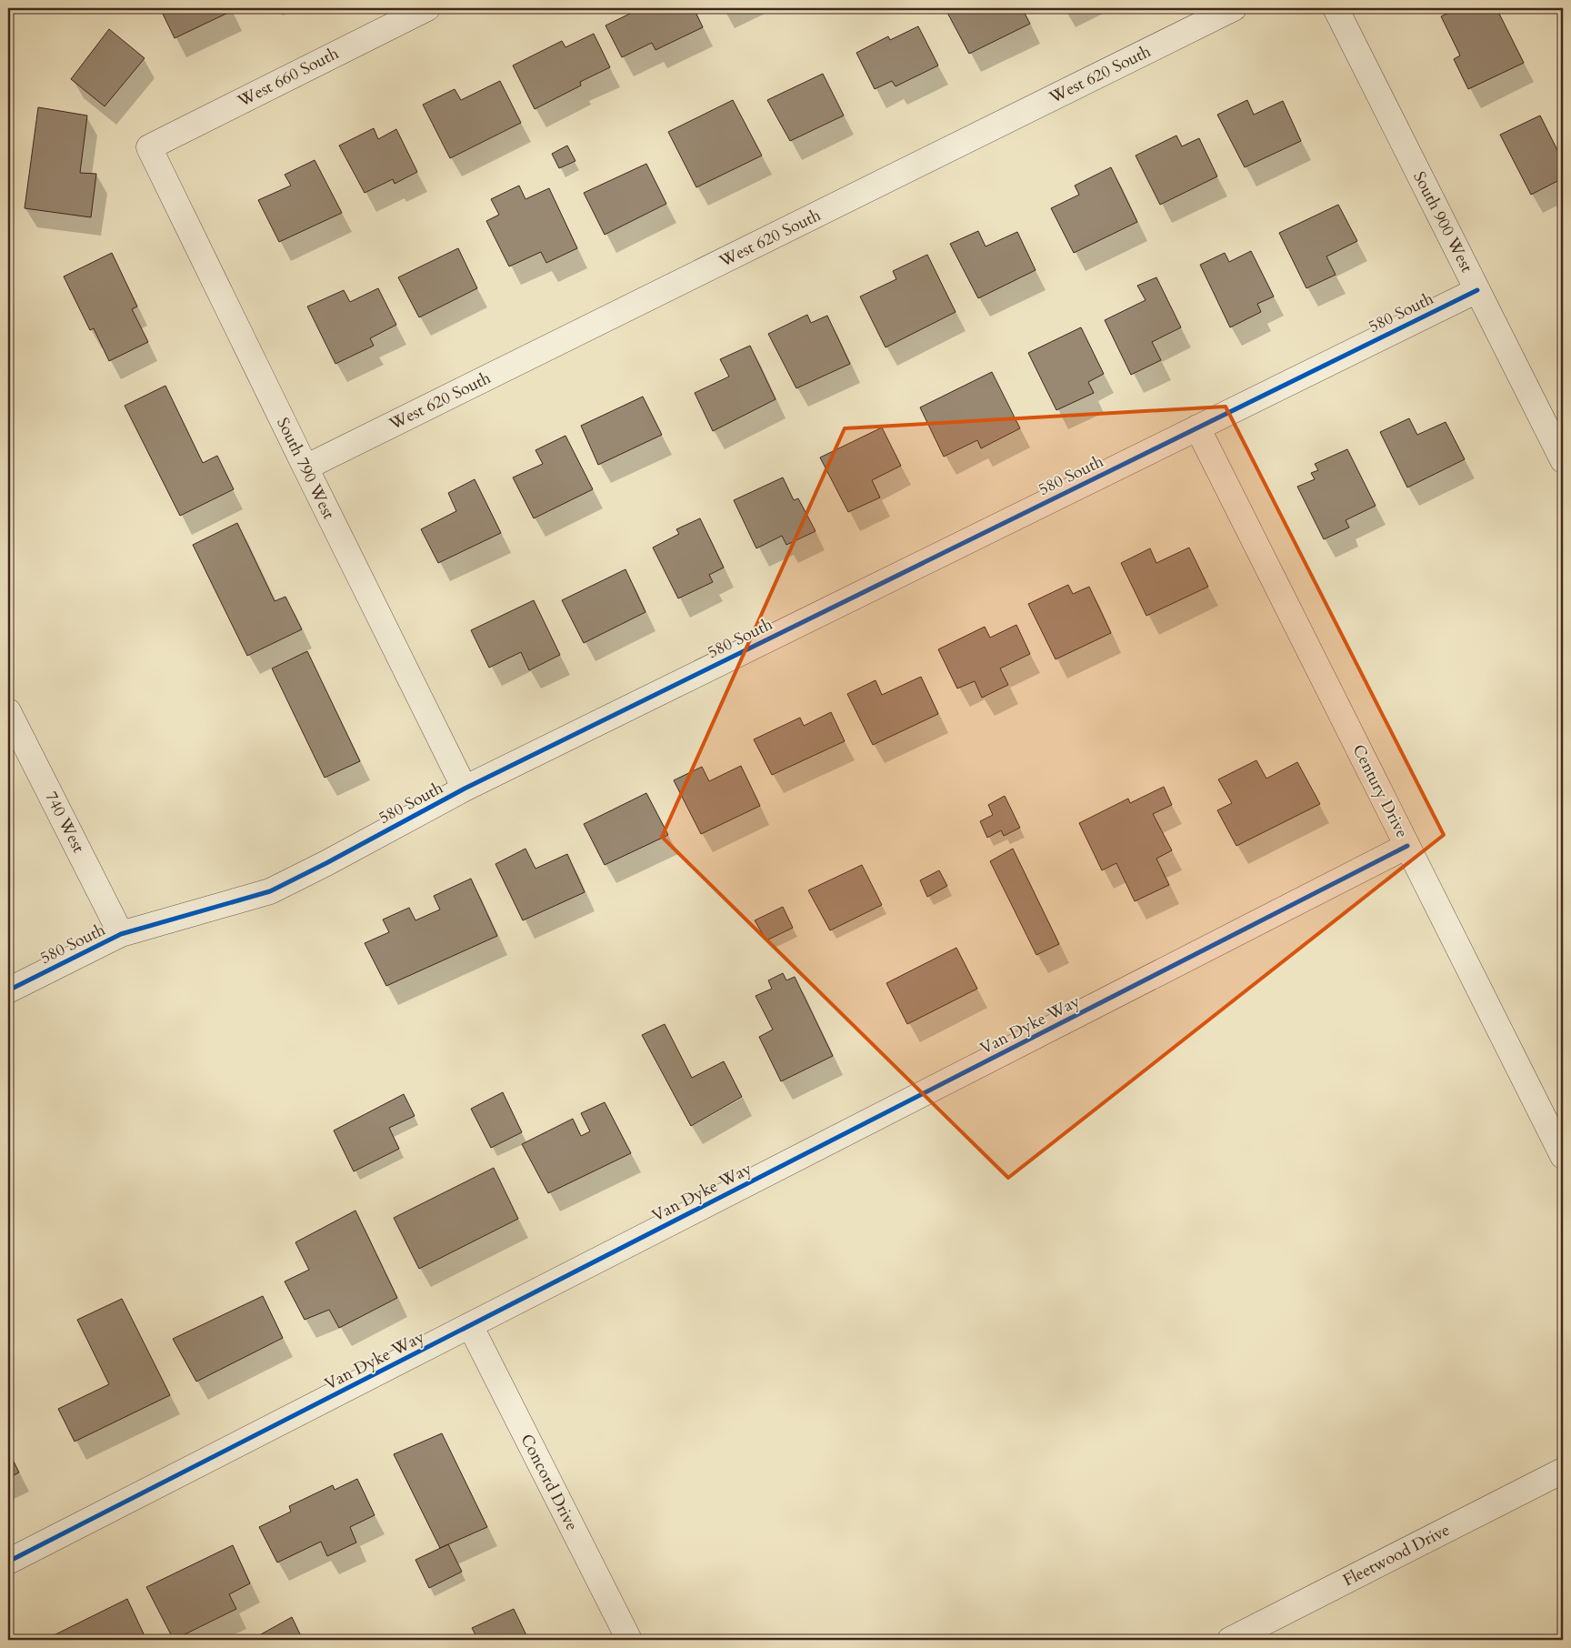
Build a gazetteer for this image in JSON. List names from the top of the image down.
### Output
{
  "streets": {
    "street": [
      "West 620 South",
      "West 660 South",
      "South 900 West",
      "580 South",
      "South 790 West",
      "Century Drive",
      "740 West",
      "Van Dyke Way",
      "Concord Drive",
      "Fleetwood Drive"
    ]
  },
  "crossings": [
    ["West 620 South", "South 790 West"],
    ["West 660 South", "South 790 West"],
    ["South 900 West", "580 South"],
    ["580 South", "South 790 West"],
    ["580 South", "Century Drive"],
    ["580 South", "740 West"],
    ["Century Drive", "Van Dyke Way"],
    ["Van Dyke Way", "Concord Drive"]
  ]
}
